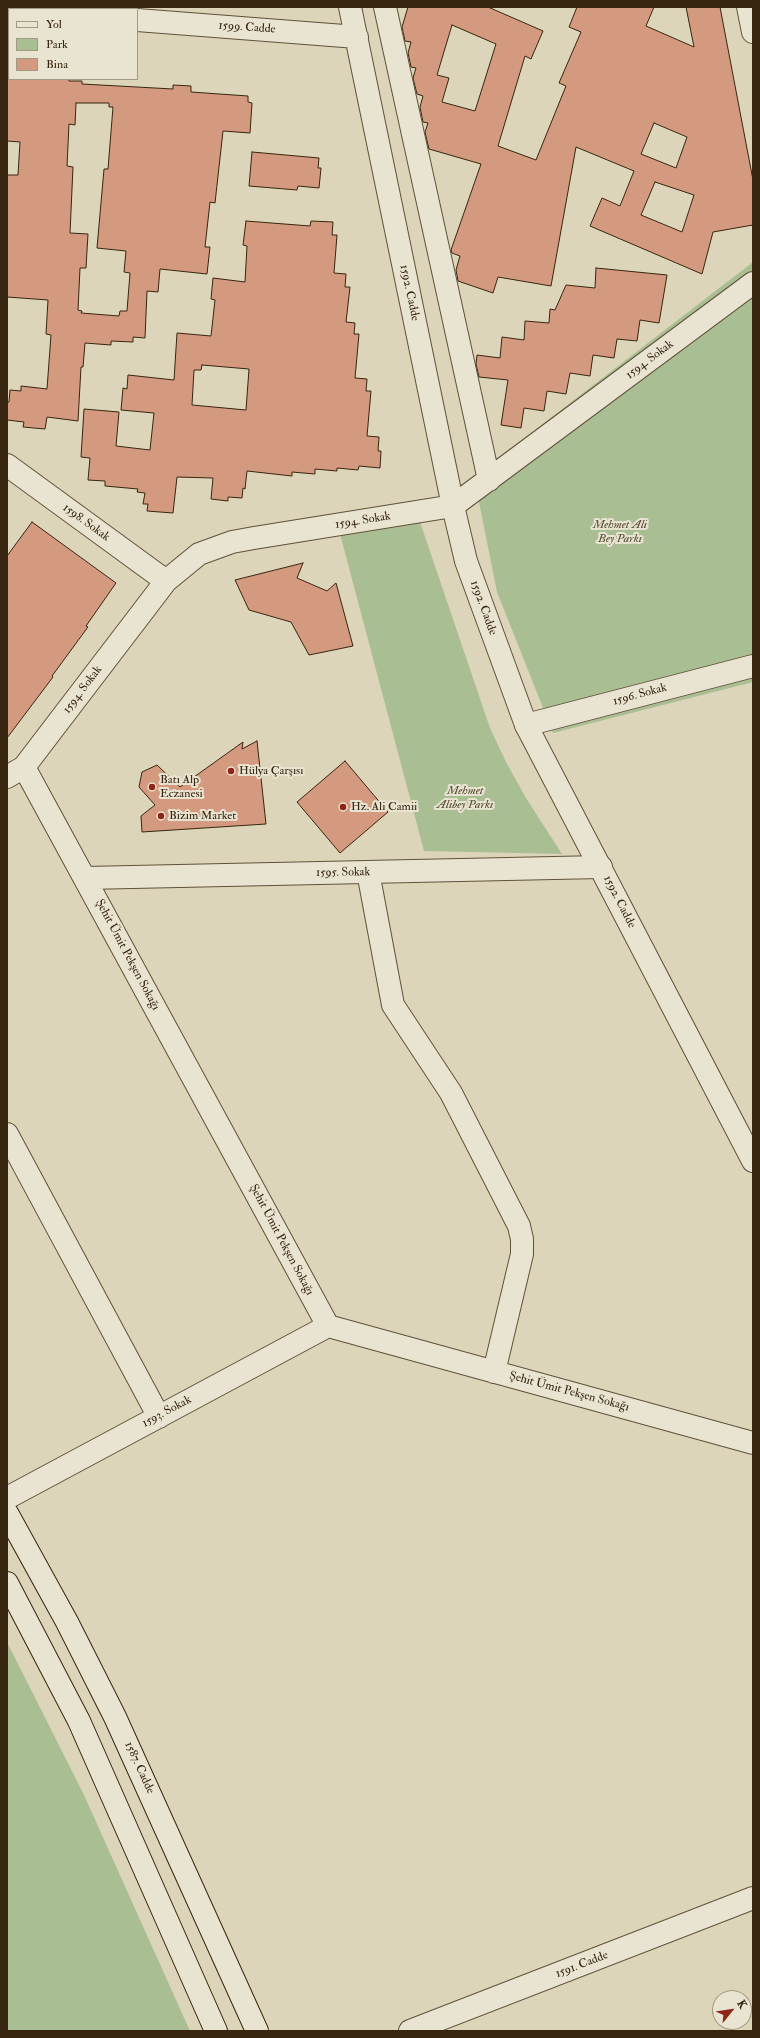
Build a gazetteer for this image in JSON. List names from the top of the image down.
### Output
{
  "streets": {
    "street": [
      "1599. Cadde",
      "1592. Cadde",
      "1594. Sokak",
      "1598. Sokak",
      "1596. Sokak",
      "1595. Sokak",
      "Şehit Ümit Pekşen Sokağı",
      "1593. Sokak",
      "1587. Cadde",
      "1591. Cadde"
    ]
  },
  "crossings": [
    ["1599. Cadde", "1592. Cadde"],
    ["1592. Cadde", "1594. Sokak"],
    ["1592. Cadde", "1596. Sokak"],
    ["1592. Cadde", "1595. Sokak"],
    ["1594. Sokak", "1598. Sokak"],
    ["1594. Sokak", "Şehit Ümit Pekşen Sokağı"],
    ["1595. Sokak", "Şehit Ümit Pekşen Sokağı"],
    ["Şehit Ümit Pekşen Sokağı", "1593. Sokak"]
  ],
  "parks": ["Mehmet Ali Bey Parkı", "Mehmet Alibey Parkı"],
  "places": [
    "Hülya Çarşısı",
    "Batı Alp Eczanesi",
    "Hz. Ali Camii",
    "Bizim Market"
  ],
  "legend": ["Yol", "Park", "Bina"],
  "north": "top right"
}
